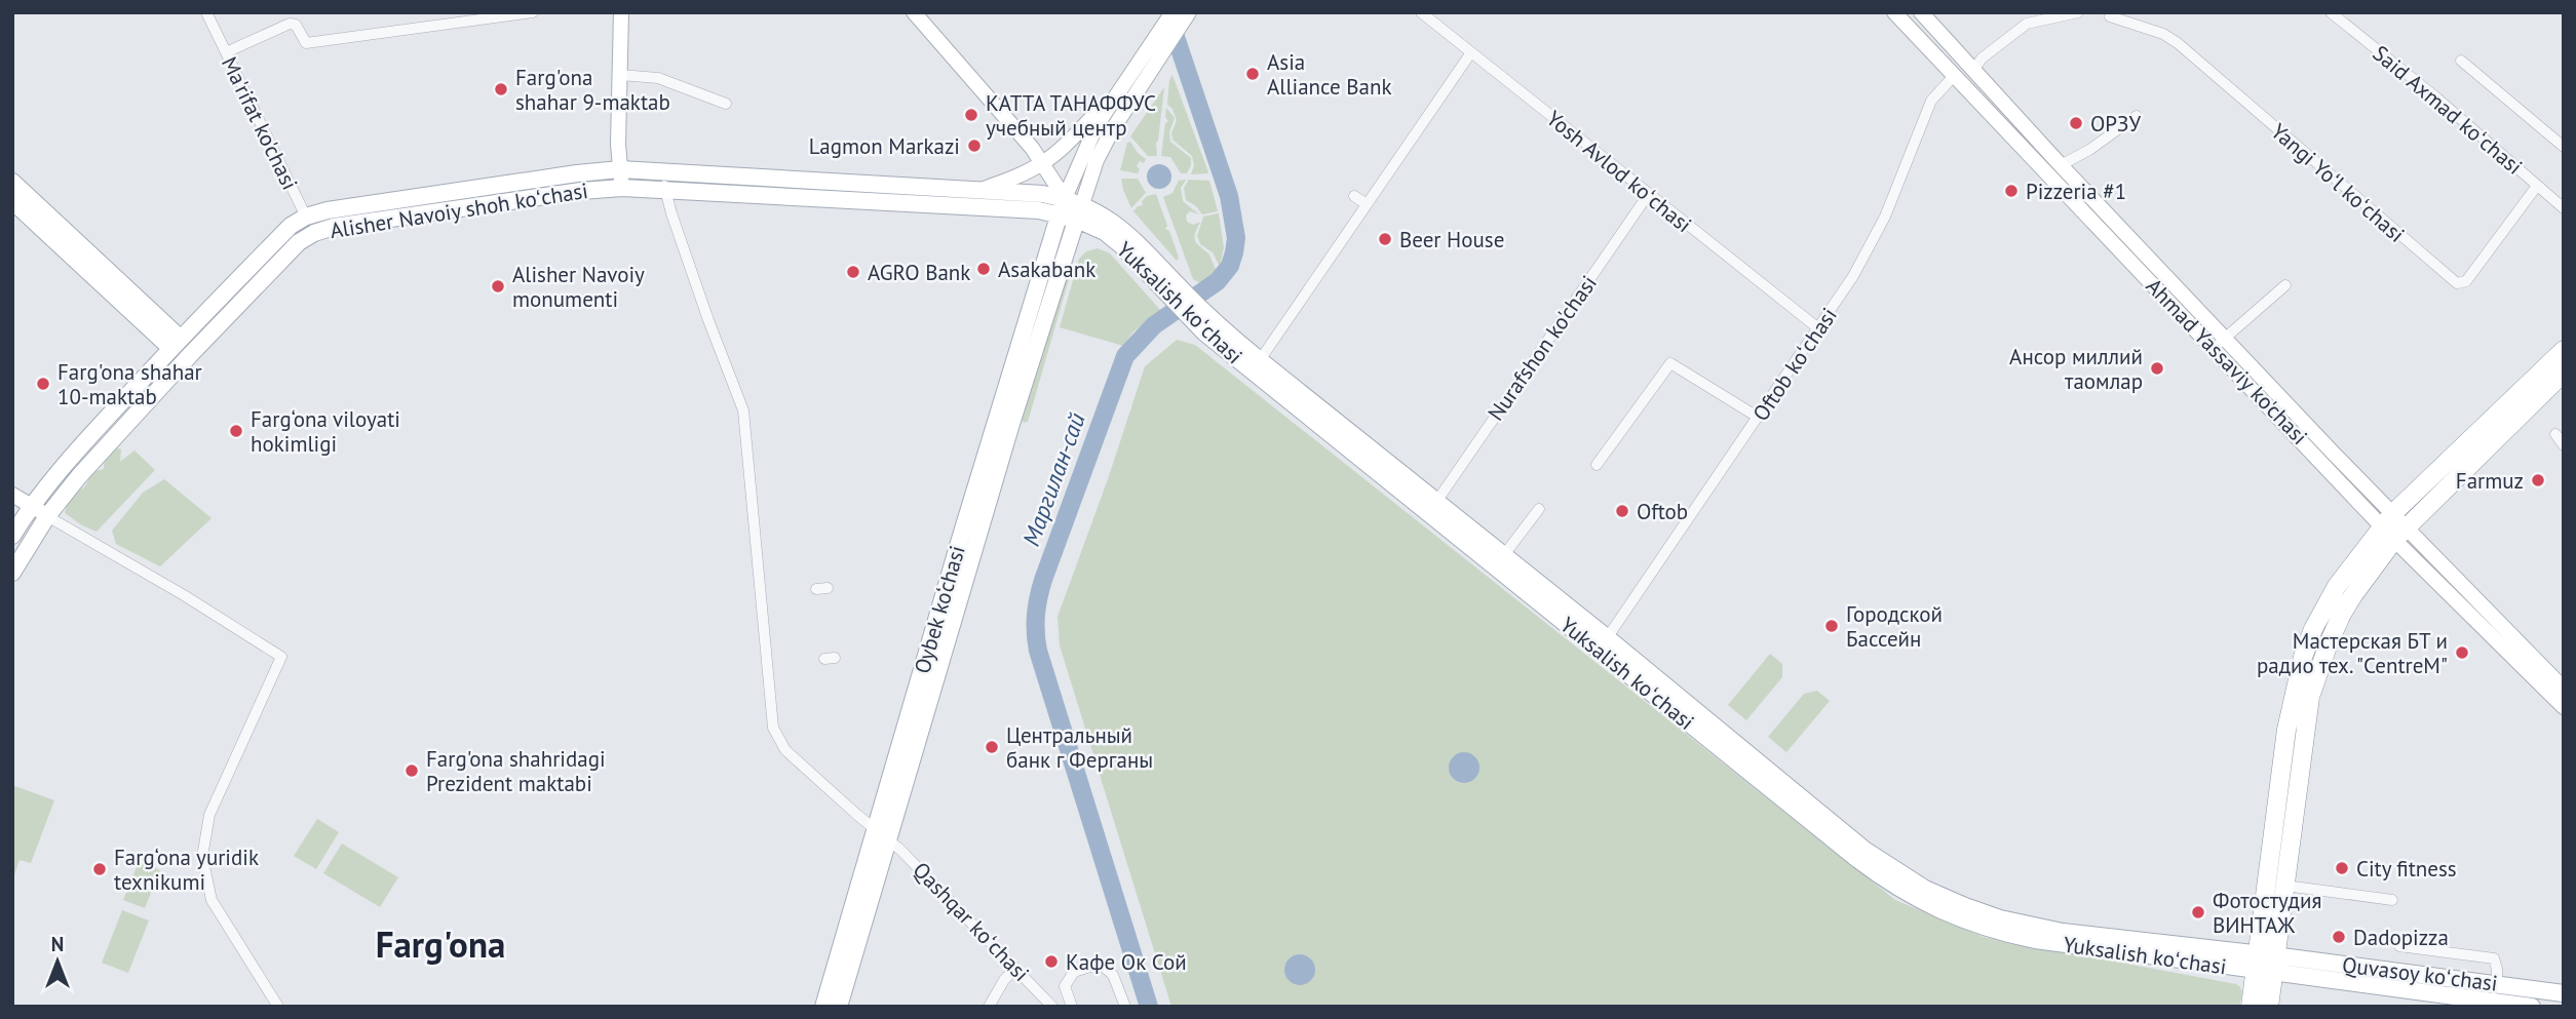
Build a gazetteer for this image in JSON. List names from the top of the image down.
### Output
{
  "streets": {
    "main road": [
      "Ma'rifat ko'chasi",
      "Alisher Navoiy shoh koʻchasi",
      "Yuksalish koʻchasi",
      "Ahmad Yassaviy ko'chasi",
      "Oybek ko‘chasi",
      "Quvasoy koʻchasi"
    ],
    "street": [
      "Said Axmad koʻchasi",
      "Yosh Avlod koʻchasi",
      "Yangi Yoʻl koʻchasi",
      "Nurafshon ko'chasi",
      "Oftob koʻchasi",
      "Qashqar koʻchasi"
    ]
  },
  "crossings": [
    ["Said Axmad koʻchasi", "Yangi Yoʻl koʻchasi"],
    ["Ma'rifat ko'chasi", "Alisher Navoiy shoh koʻchasi"],
    ["Yosh Avlod koʻchasi", "Nurafshon ko'chasi"],
    ["Yosh Avlod koʻchasi", "Oftob koʻchasi"],
    ["Alisher Navoiy shoh koʻchasi", "Yuksalish koʻchasi"],
    ["Alisher Navoiy shoh koʻchasi", "Oybek ko‘chasi"],
    ["Alisher Navoiy shoh koʻchasi", "Qashqar koʻchasi"],
    ["Yuksalish koʻchasi", "Nurafshon ko'chasi"],
    ["Yuksalish koʻchasi", "Oftob koʻchasi"],
    ["Yuksalish koʻchasi", "Oybek ko‘chasi"],
    ["Yuksalish koʻchasi", "Quvasoy koʻchasi"],
    ["Ahmad Yassaviy ko'chasi", "Oftob koʻchasi"],
    ["Oybek ko‘chasi", "Qashqar koʻchasi"]
  ],
  "districts": ["Farg'ona"],
  "water": ["Маргилан-сай"],
  "places": [
    "Asia Alliance Bank",
    "Farg'ona shahar 9-maktab",
    "КАТТА ТАНАФФУС учебный центр",
    "ОРЗУ",
    "Lagmon Markazi",
    "Pizzeria #1",
    "Beer House",
    "Asakabank",
    "AGRO Bank",
    "Alisher Navoiy monumenti",
    "Ансор миллий таомлар",
    "Farg'ona shahar 10-maktab",
    "Farg‘ona viloyati hokimligi",
    "Farmuz",
    "Oftob",
    "Городской Бассейн",
    "Мастерская БТ и радио тех. \"CentreM\"",
    "Центральный банк г Ферганы",
    "Farg'ona shahridagi Prezident maktabi",
    "City fitness",
    "Farg‘ona yuridik texnikumi",
    "Фотостудия ВИНТАЖ",
    "Dadopizza",
    "Кафе Ок Сой"
  ],
  "north": "top"
}
